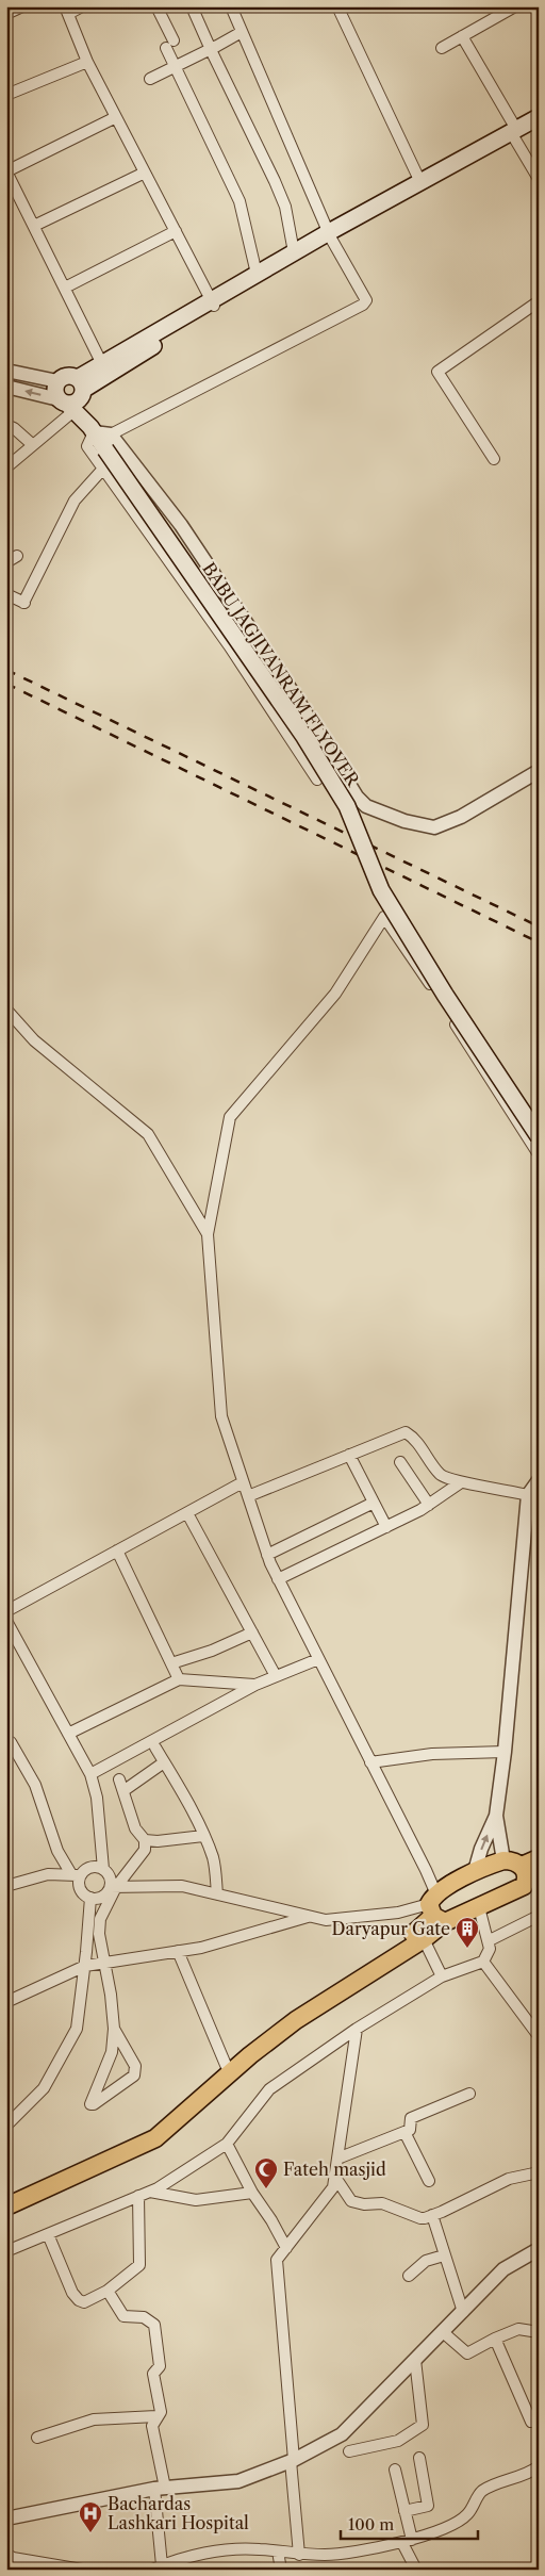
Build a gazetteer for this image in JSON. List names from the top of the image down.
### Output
{
  "streets": {
    "main road": ["BABU JAGJIVANRAM FLYOVER"]
  },
  "places": {
    "building": ["Daryapur Gate"],
    "mosque": ["Fateh masjid"],
    "hospital": ["Bachardas Lashkari Hospital"]
  },
  "scale_bar": "100 m"
}
